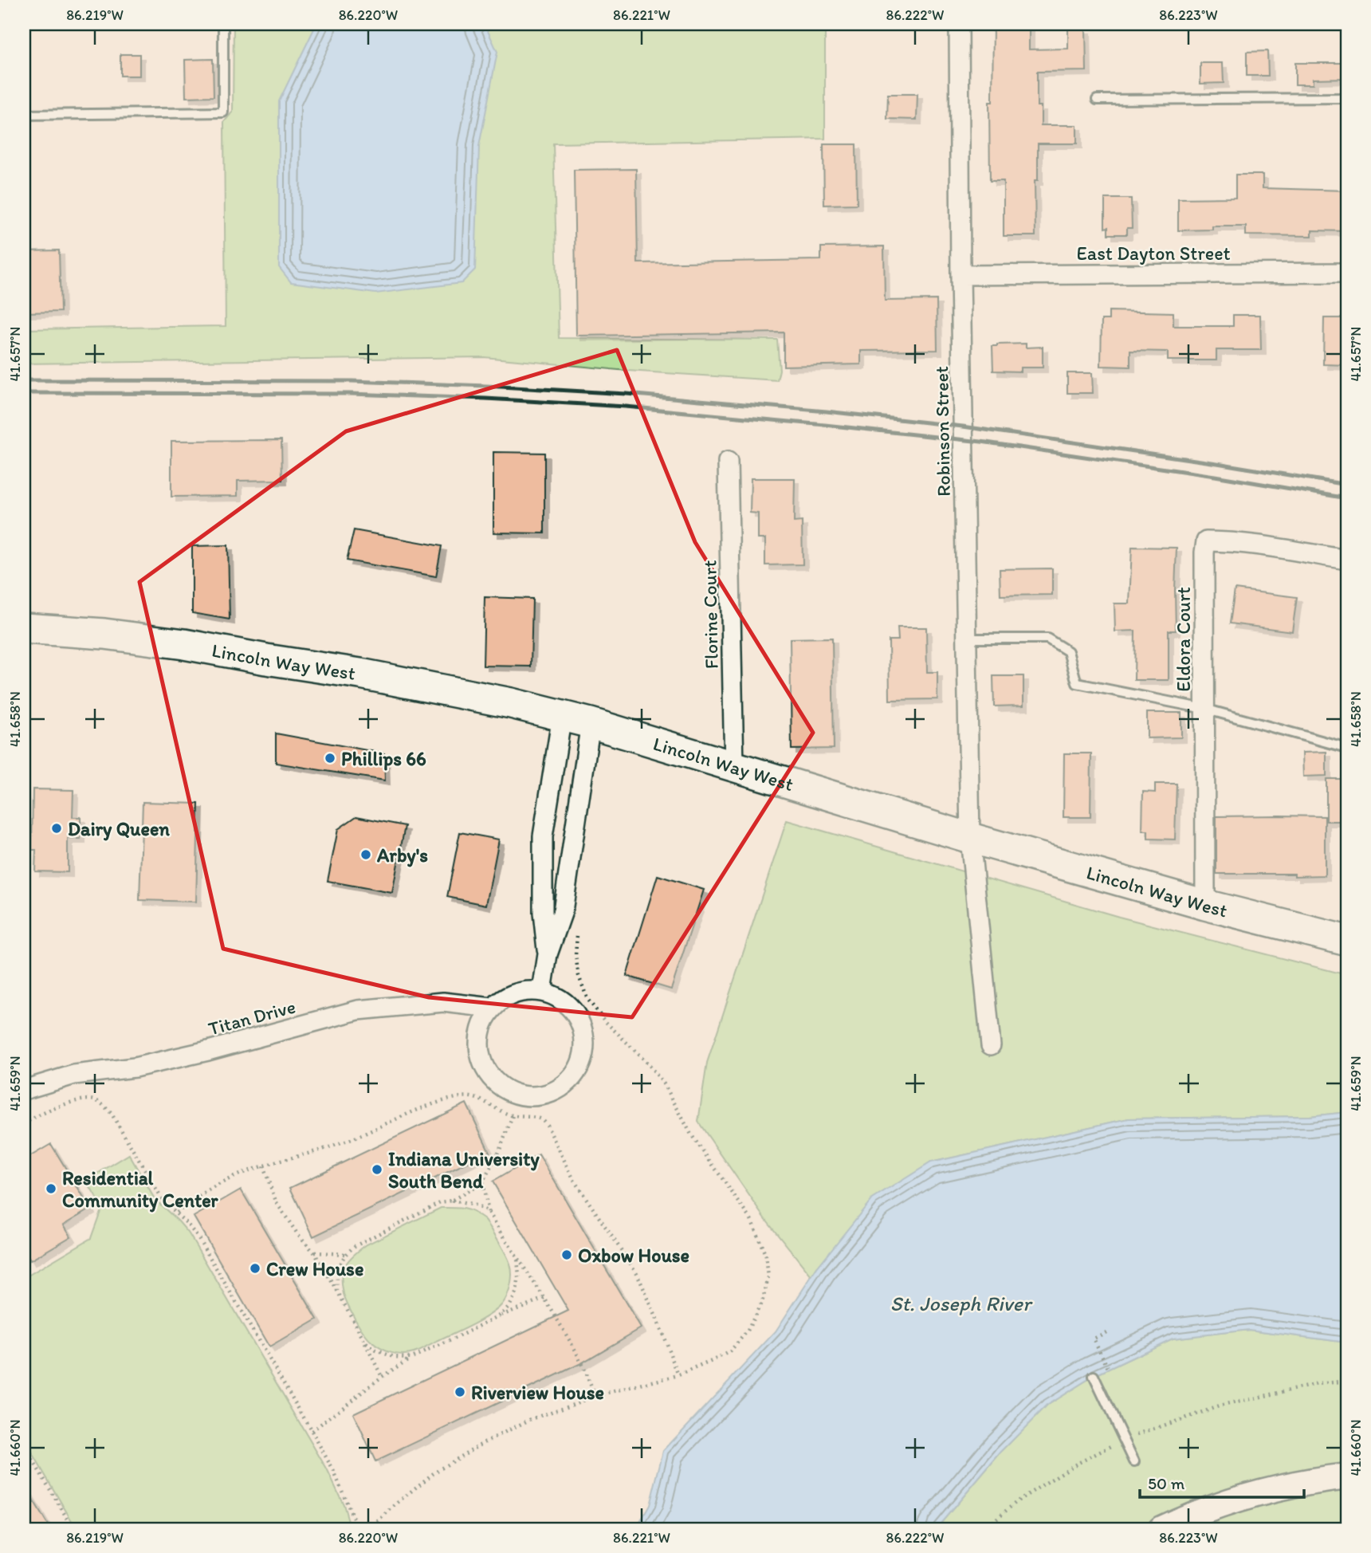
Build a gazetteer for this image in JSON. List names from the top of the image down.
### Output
{
  "streets": {
    "main road": ["Lincoln Way West"],
    "street": [
      "East Dayton Street",
      "Robinson Street",
      "Florine Court",
      "Eldora Court",
      "Titan Drive"
    ]
  },
  "crossings": [
    ["East Dayton Street", "Robinson Street"],
    ["Robinson Street", "Lincoln Way West"],
    ["Florine Court", "Lincoln Way West"],
    ["Eldora Court", "Lincoln Way West"]
  ],
  "water": ["St. Joseph River"],
  "places": [
    "Phillips 66",
    "Dairy Queen",
    "Arby's",
    "Indiana University South Bend",
    "Residential Community Center",
    "Oxbow House",
    "Crew House",
    "Riverview House"
  ],
  "scale_bar": "50 m",
  "coordinates": [
    "86.219°W",
    "86.220°W",
    "86.221°W",
    "86.222°W",
    "86.223°W",
    "41.657°N",
    "41.658°N",
    "41.659°N",
    "41.660°N"
  ]
}
